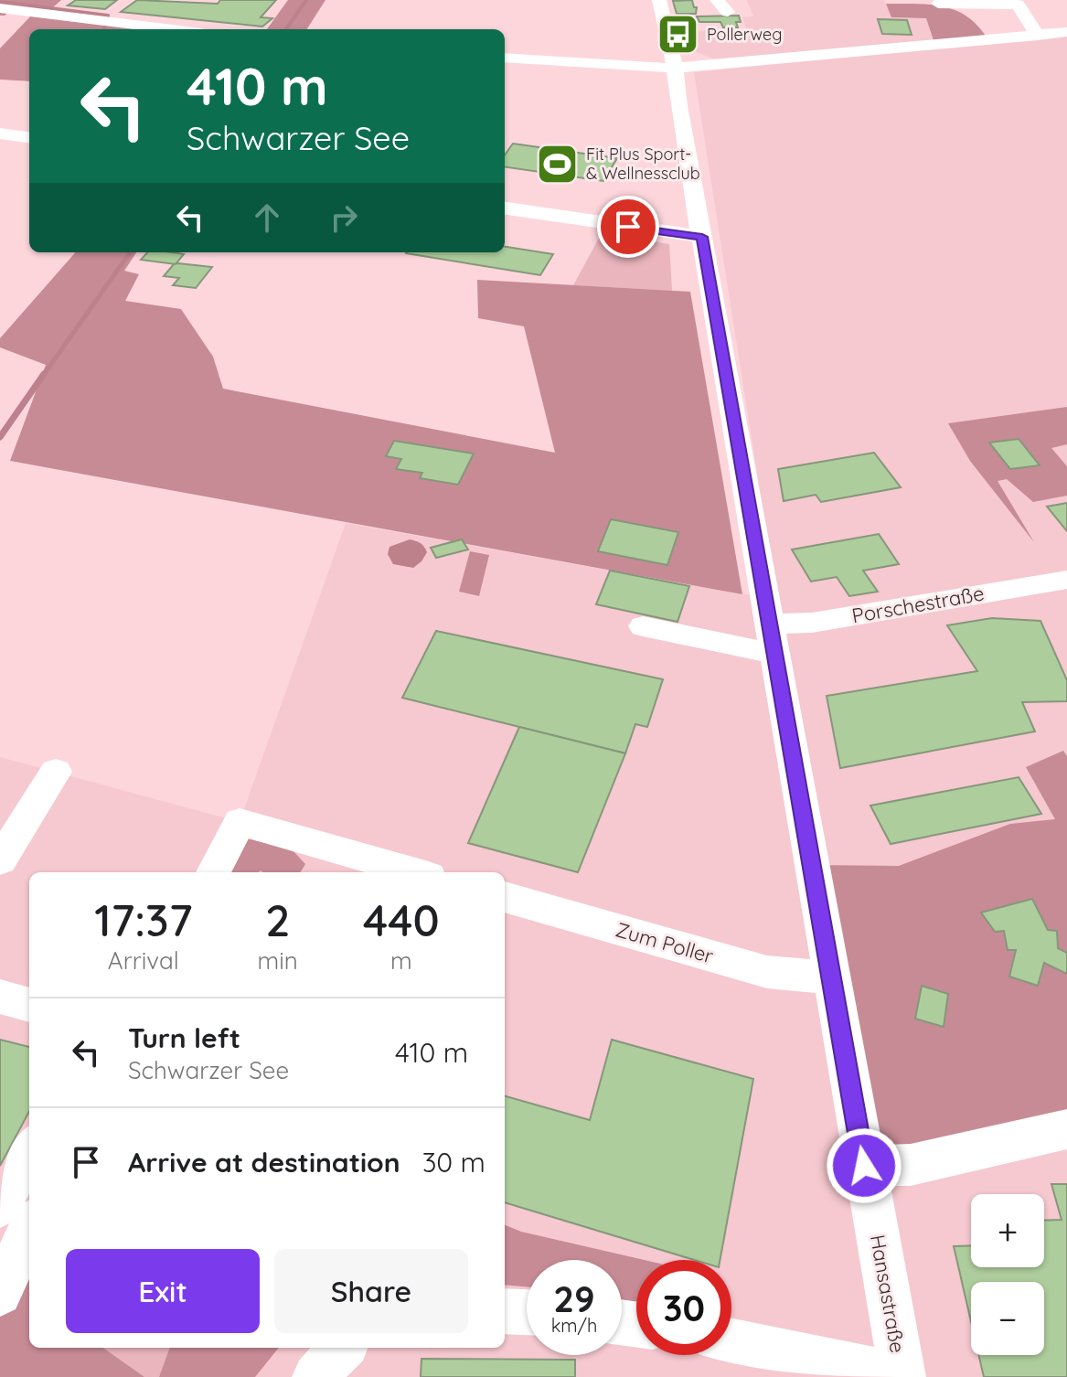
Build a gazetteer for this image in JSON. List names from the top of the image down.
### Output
{
  "streets": {
    "street": ["Porschestraße", "Zum Poller", "Hansastraße"]
  },
  "crossings": [
    ["Porschestraße", "Hansastraße"],
    ["Zum Poller", "Hansastraße"]
  ],
  "places": {
    "bus stop": ["Pollerweg"],
    "sports": ["Fit Plus Sport- & Wellnessclub"]
  },
  "page": {
    "turn": ["410 m", "Schwarzer See"],
    "eta": [
      "17:37",
      "Arrival",
      "2",
      "min",
      "440",
      "m"
    ],
    "list": [
      {
        "name": "Turn left",
        "note": "Schwarzer See",
        "value": "410 m"
      },
      {
        "name": "Arrive at destination",
        "value": "30 m"
      }
    ],
    "map_buttons": ["+", "−"],
    "buttons": ["Exit", "Share"],
    "speed": "29 km/h",
    "limit": "30"
  }
}
